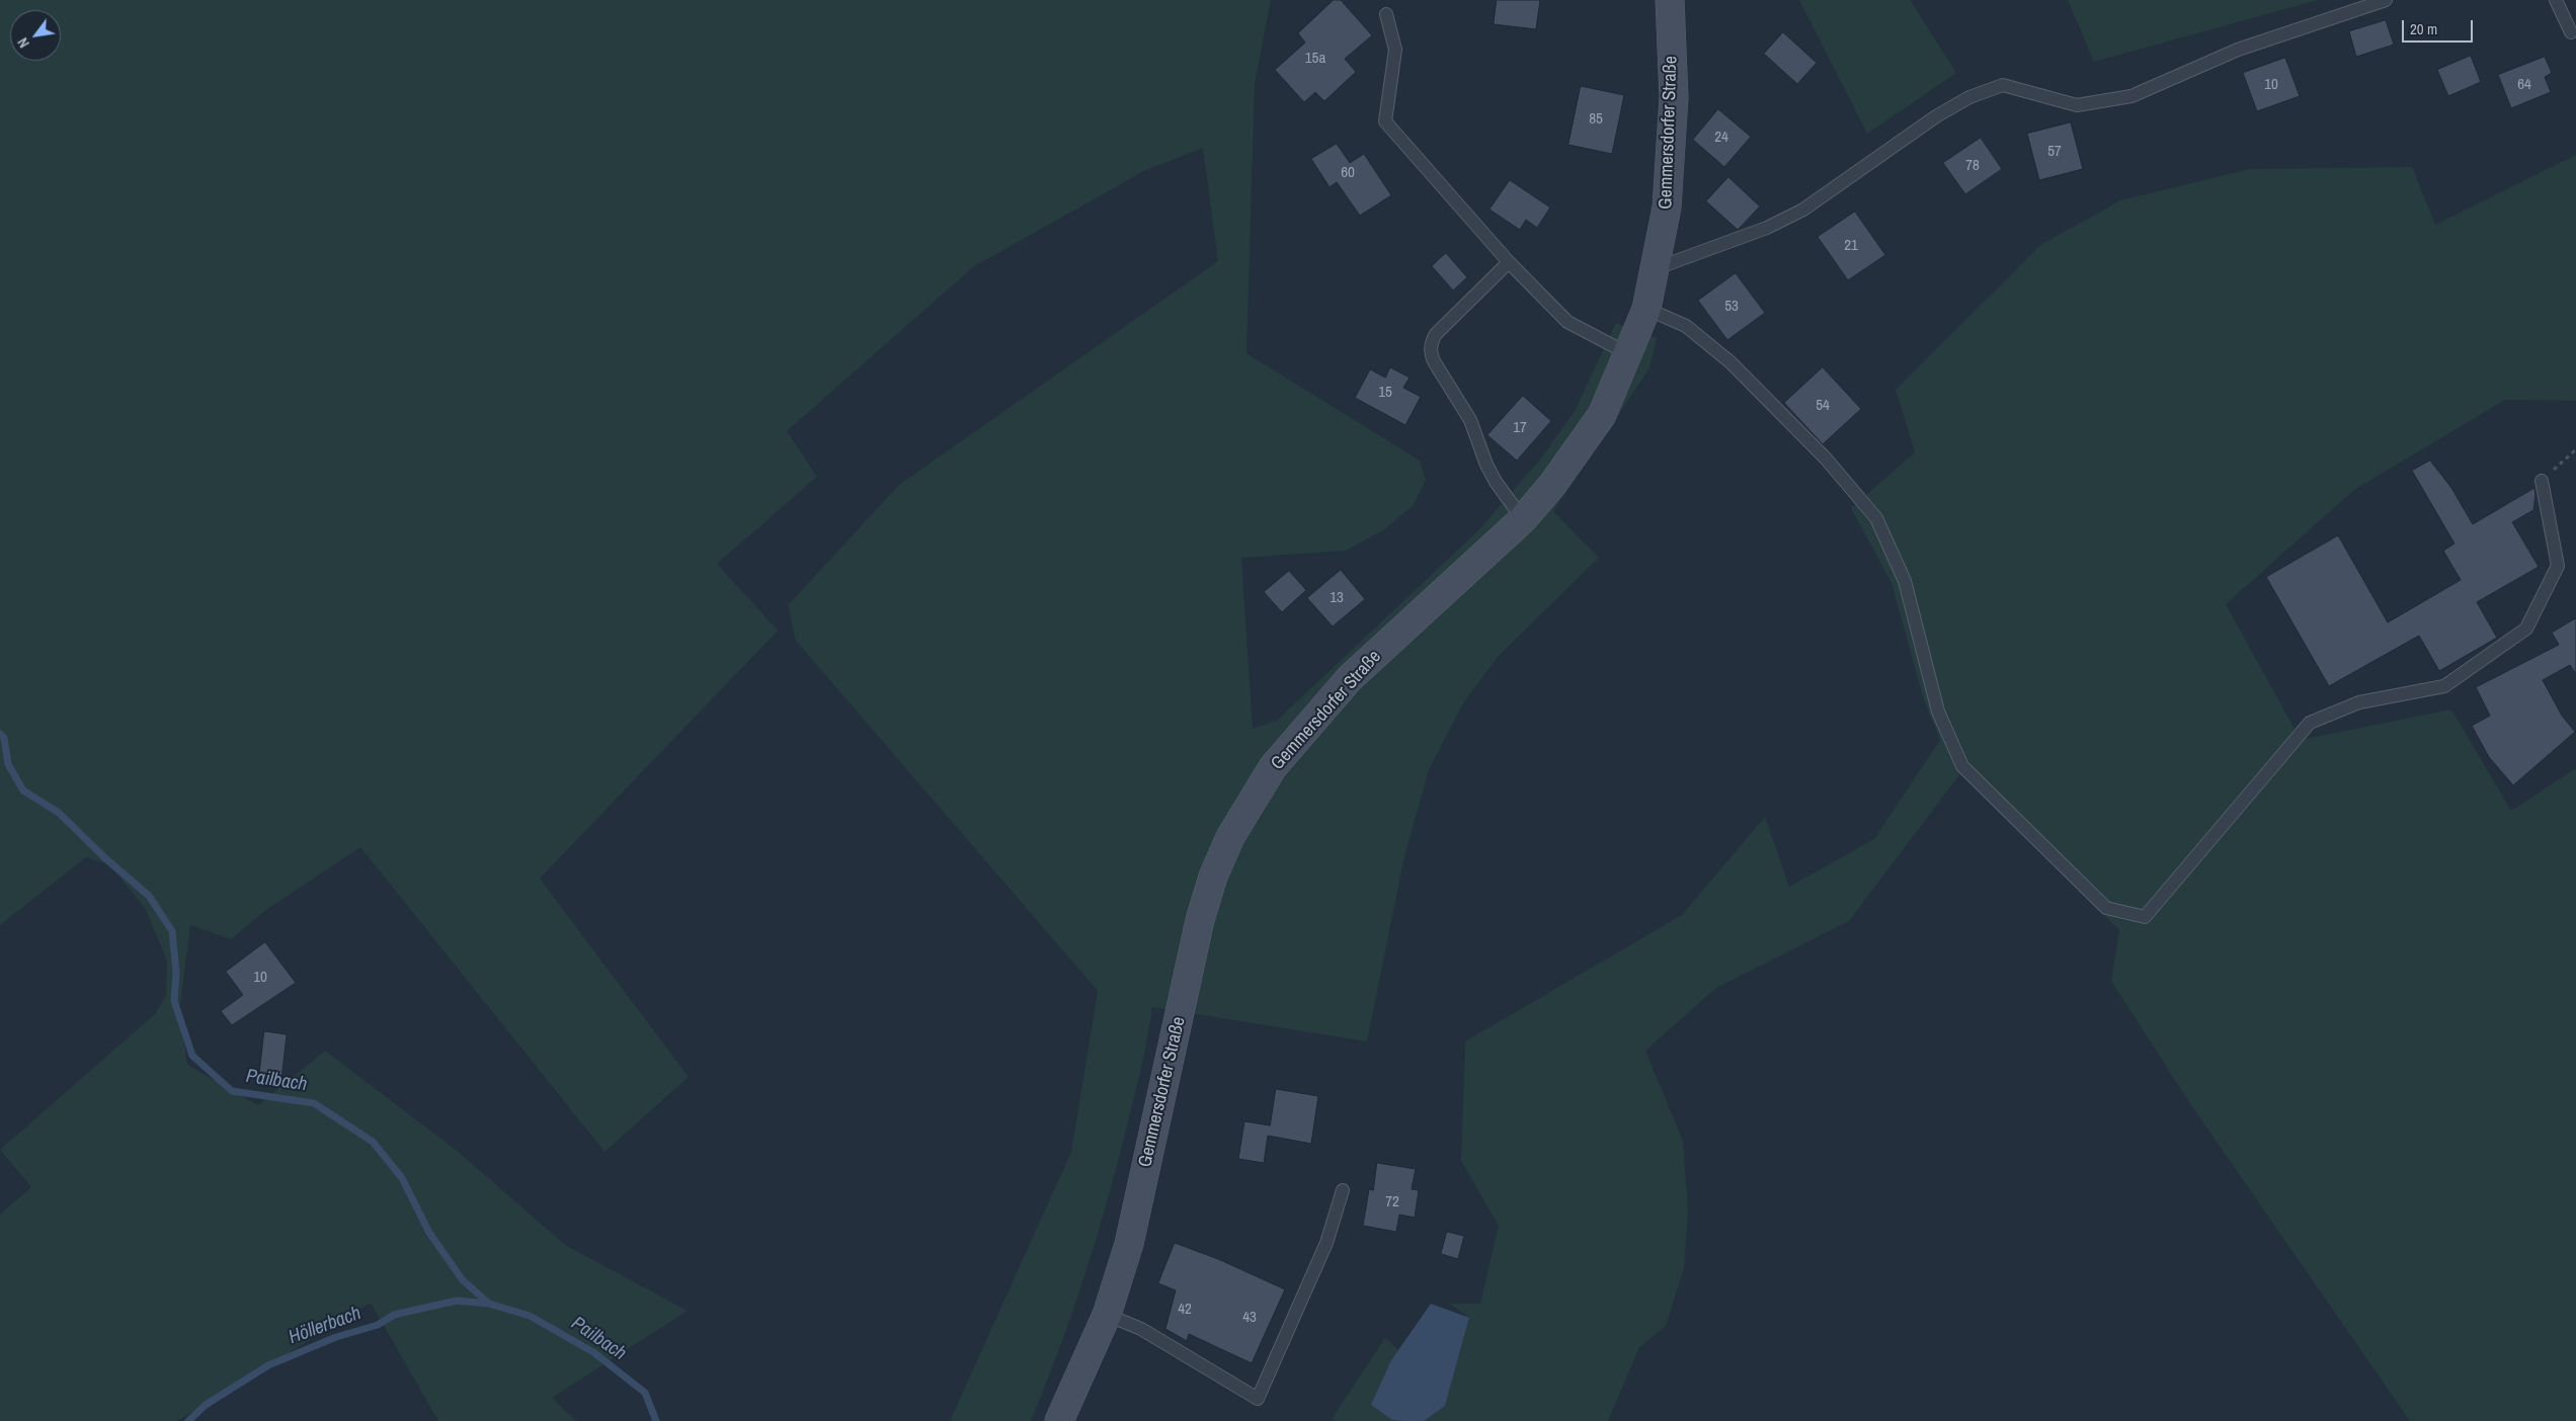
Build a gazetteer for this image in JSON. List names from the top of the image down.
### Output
{
  "streets": {
    "main road": ["Gemmersdorfer Straße"]
  },
  "water": ["Pailbach", "Höllerbach"],
  "house_numbers": [
    "15a",
    "10",
    "64",
    "85",
    "24",
    "57",
    "78",
    "60",
    "21",
    "53",
    "15",
    "54",
    "17",
    "13",
    "10",
    "72",
    "42",
    "43"
  ],
  "scale_bar": "20 m",
  "north": "bottom left"
}
